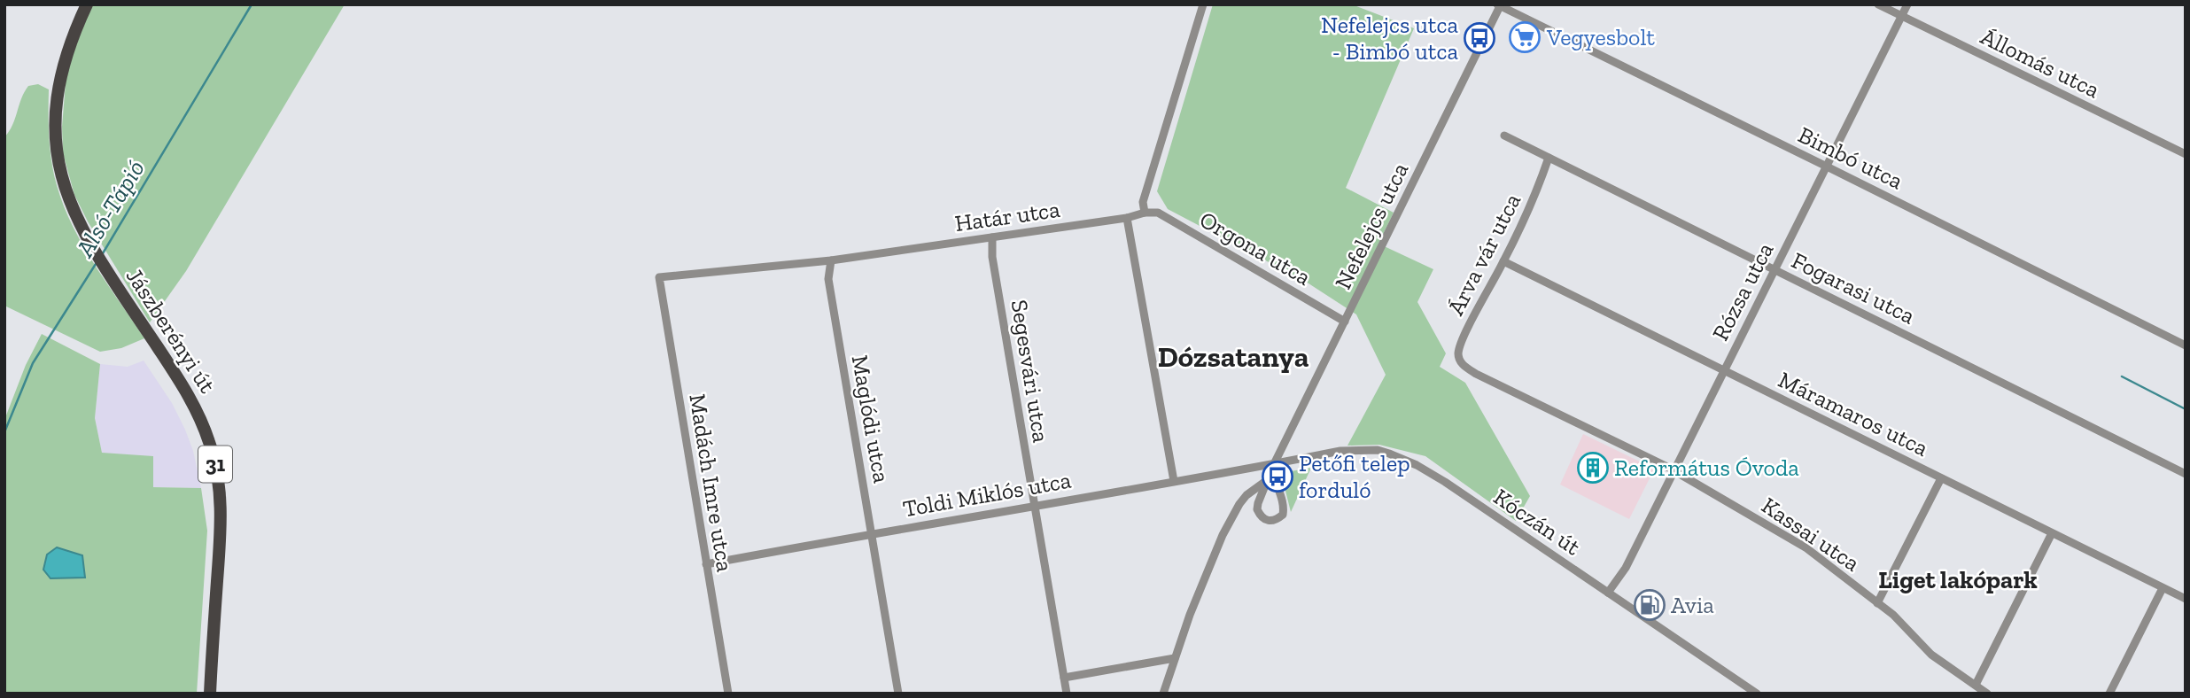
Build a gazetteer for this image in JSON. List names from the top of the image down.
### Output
{
  "streets": {
    "main road": ["Jászberényi út", "31"],
    "street": [
      "Állomás utca",
      "Bimbó utca",
      "Határ utca",
      "Nefelejcs utca",
      "Orgona utca",
      "Árva vár utca",
      "Fogarasi utca",
      "Rózsa utca",
      "Segesvári utca",
      "Máramaros utca",
      "Maglódi utca",
      "Madách Imre utca",
      "Toldi Miklós utca",
      "Kóczán út",
      "Kassai utca"
    ]
  },
  "crossings": [
    ["Állomás utca", "Rózsa utca"],
    ["Bimbó utca", "Nefelejcs utca"],
    ["Bimbó utca", "Rózsa utca"],
    ["Határ utca", "Orgona utca"],
    ["Határ utca", "Segesvári utca"],
    ["Határ utca", "Maglódi utca"],
    ["Határ utca", "Madách Imre utca"],
    ["Nefelejcs utca", "Orgona utca"],
    ["Nefelejcs utca", "Toldi Miklós utca"],
    ["Nefelejcs utca", "Kóczán út"],
    ["Árva vár utca", "Fogarasi utca"],
    ["Árva vár utca", "Máramaros utca"],
    ["Árva vár utca", "Kassai utca"],
    ["Fogarasi utca", "Rózsa utca"],
    ["Rózsa utca", "Máramaros utca"],
    ["Rózsa utca", "Kóczán út"],
    ["Rózsa utca", "Kassai utca"],
    ["Segesvári utca", "Toldi Miklós utca"],
    ["Maglódi utca", "Toldi Miklós utca"],
    ["Madách Imre utca", "Toldi Miklós utca"],
    ["Toldi Miklós utca", "Kóczán út"]
  ],
  "districts": ["Dózsatanya", "Liget lakópark"],
  "water": ["Alsó-Tápió"],
  "places": {
    "supermarket": ["Vegyesbolt"],
    "bus stop": ["Nefelejcs utca - Bimbó utca", "Petőfi telep forduló"],
    "building": ["Református Óvoda"],
    "fuel station": ["Avia"]
  }
}
